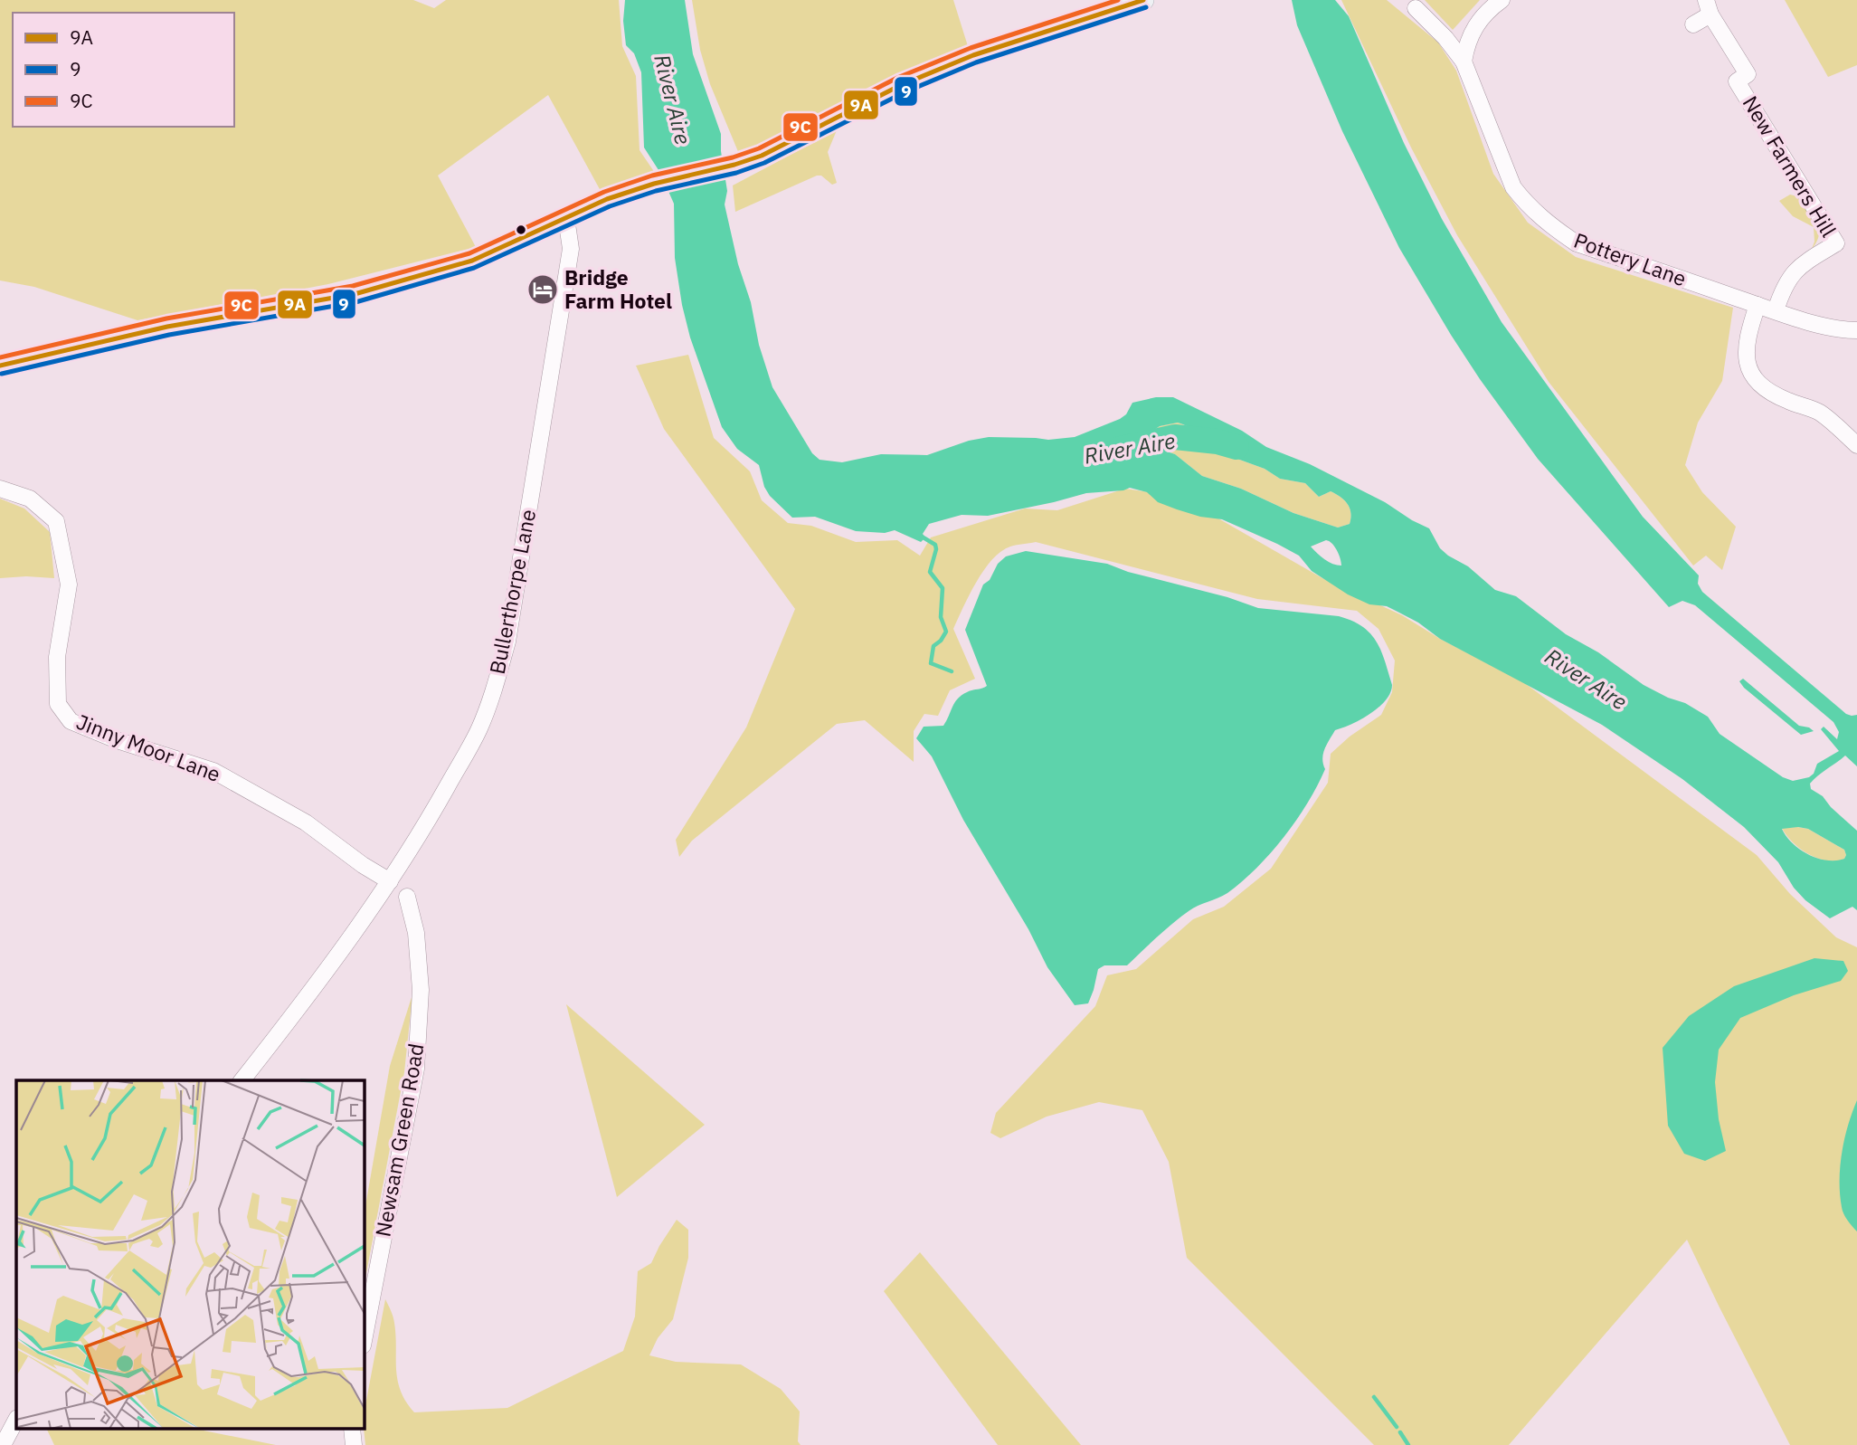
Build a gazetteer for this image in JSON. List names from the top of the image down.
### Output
{
  "streets": {
    "street": [
      "New Farmers Hill",
      "Pottery Lane",
      "Bullerthorpe Lane",
      "Jinny Moor Lane",
      "Newsam Green Road"
    ]
  },
  "crossings": [
    ["New Farmers Hill", "Pottery Lane"],
    ["Bullerthorpe Lane", "Jinny Moor Lane"]
  ],
  "water": ["River Aire"],
  "places": {
    "hotel": ["Bridge Farm Hotel"]
  },
  "lines": ["transit line 9A", "transit line 9C", "transit line 9"],
  "legend": ["9A", "9", "9C"]
}
